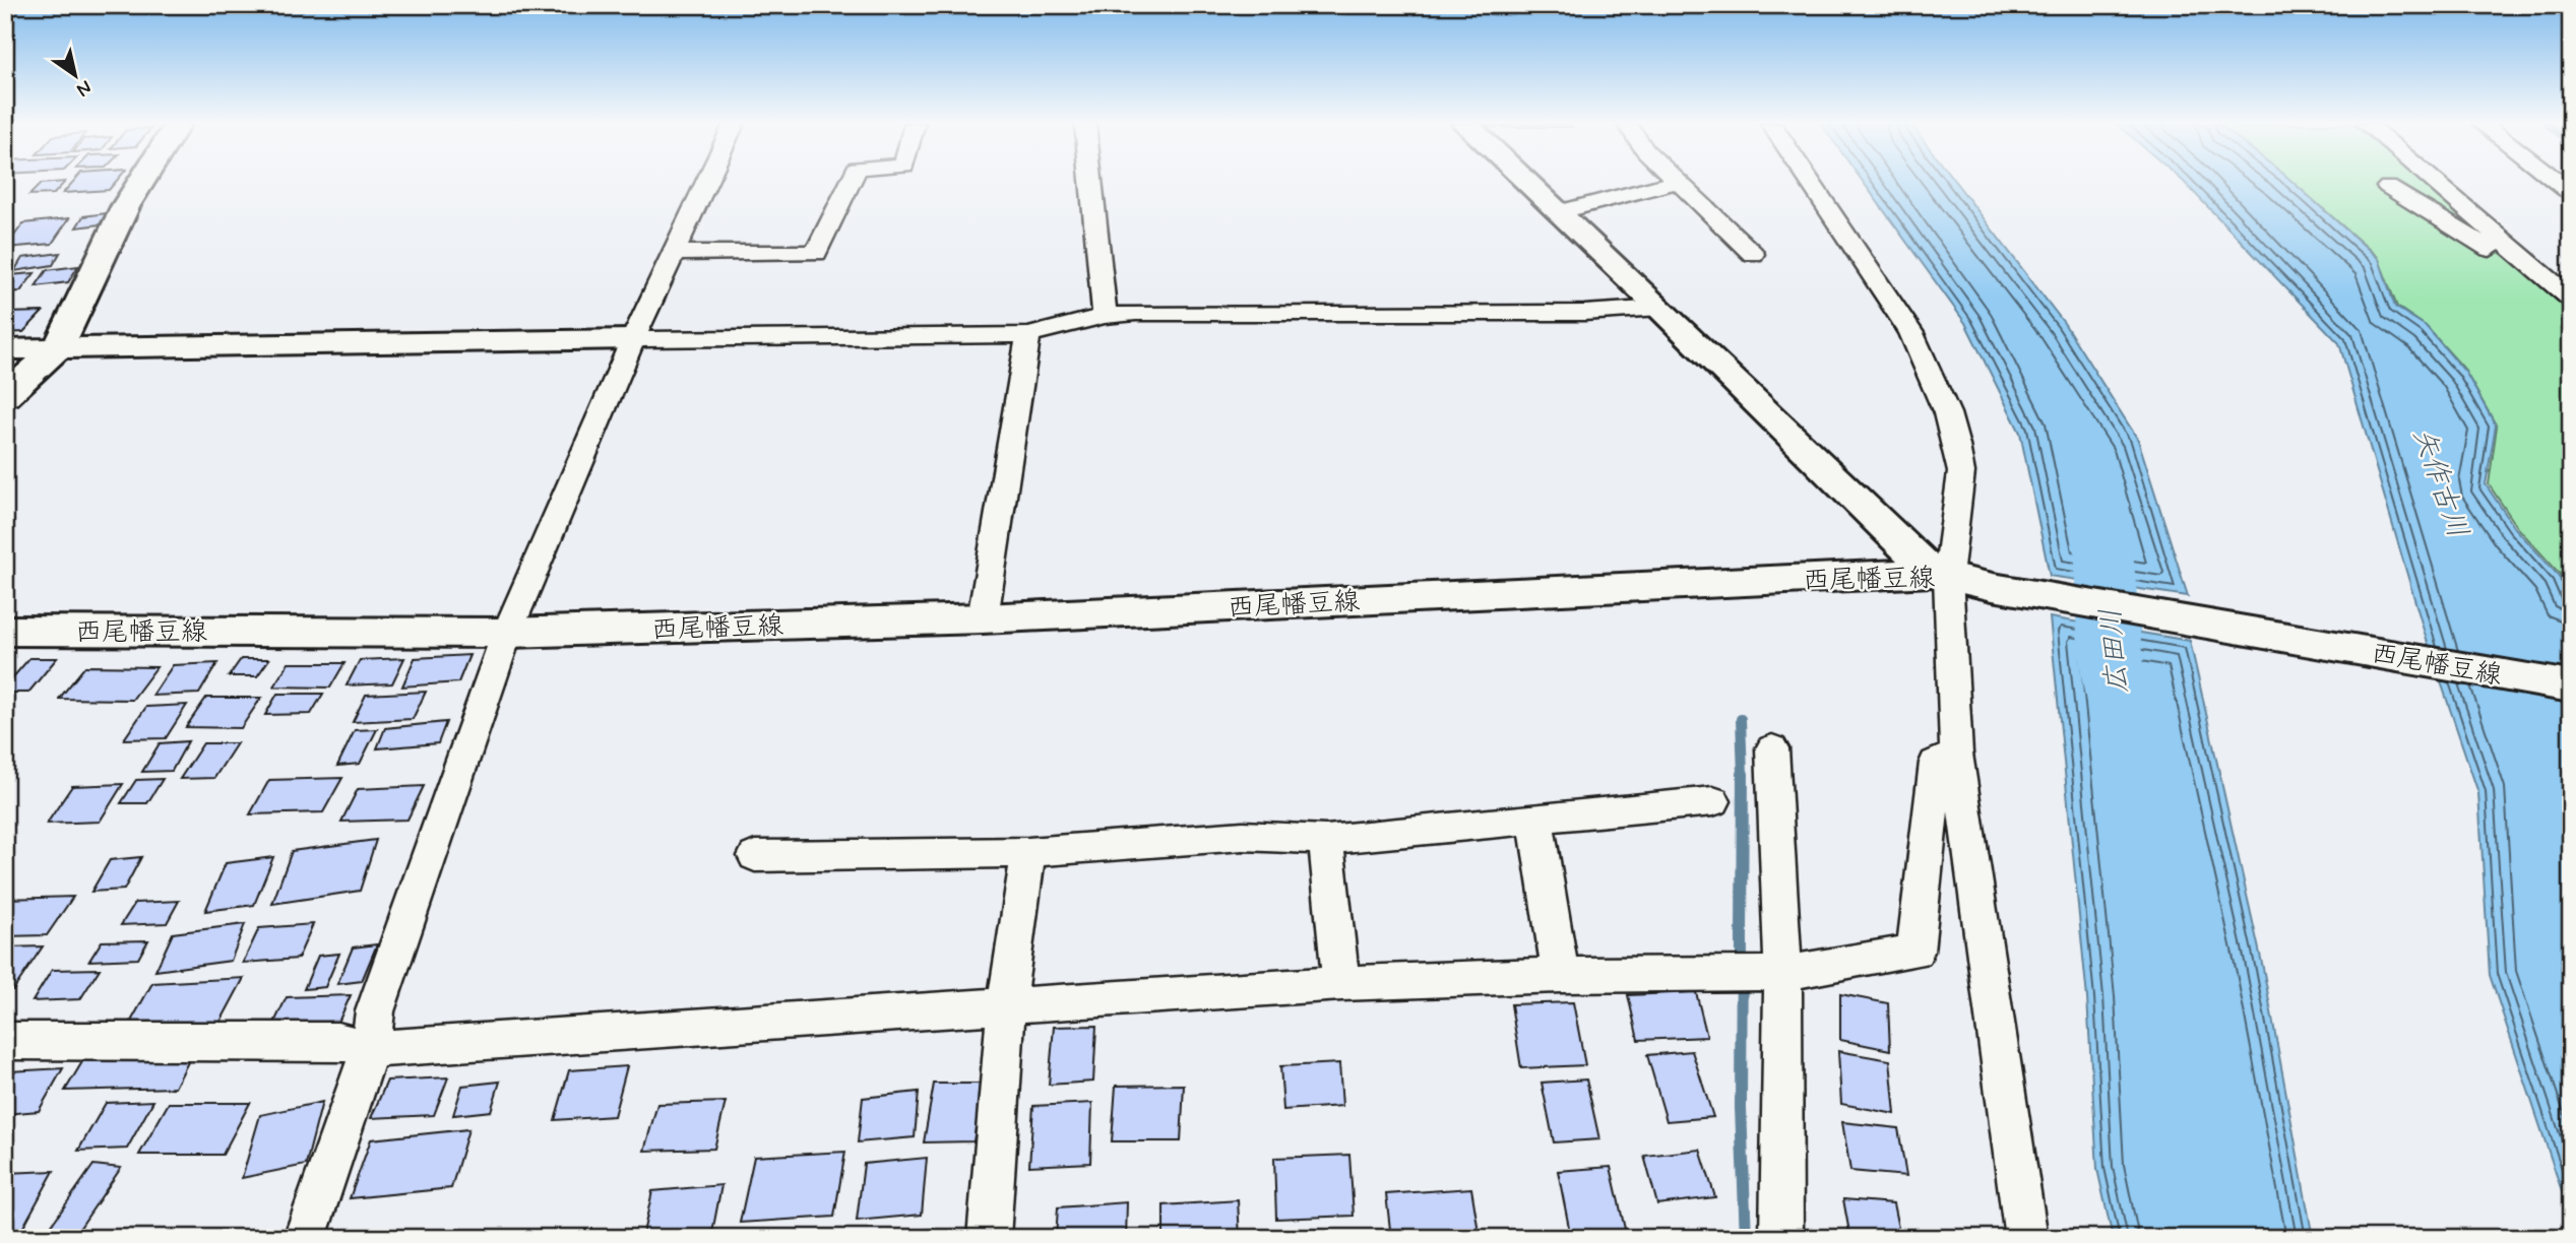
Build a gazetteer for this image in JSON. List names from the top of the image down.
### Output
{
  "streets": {
    "main road": ["西尾幡豆線"]
  },
  "water": ["矢作古川", "広田川"],
  "north": "bottom right"
}
